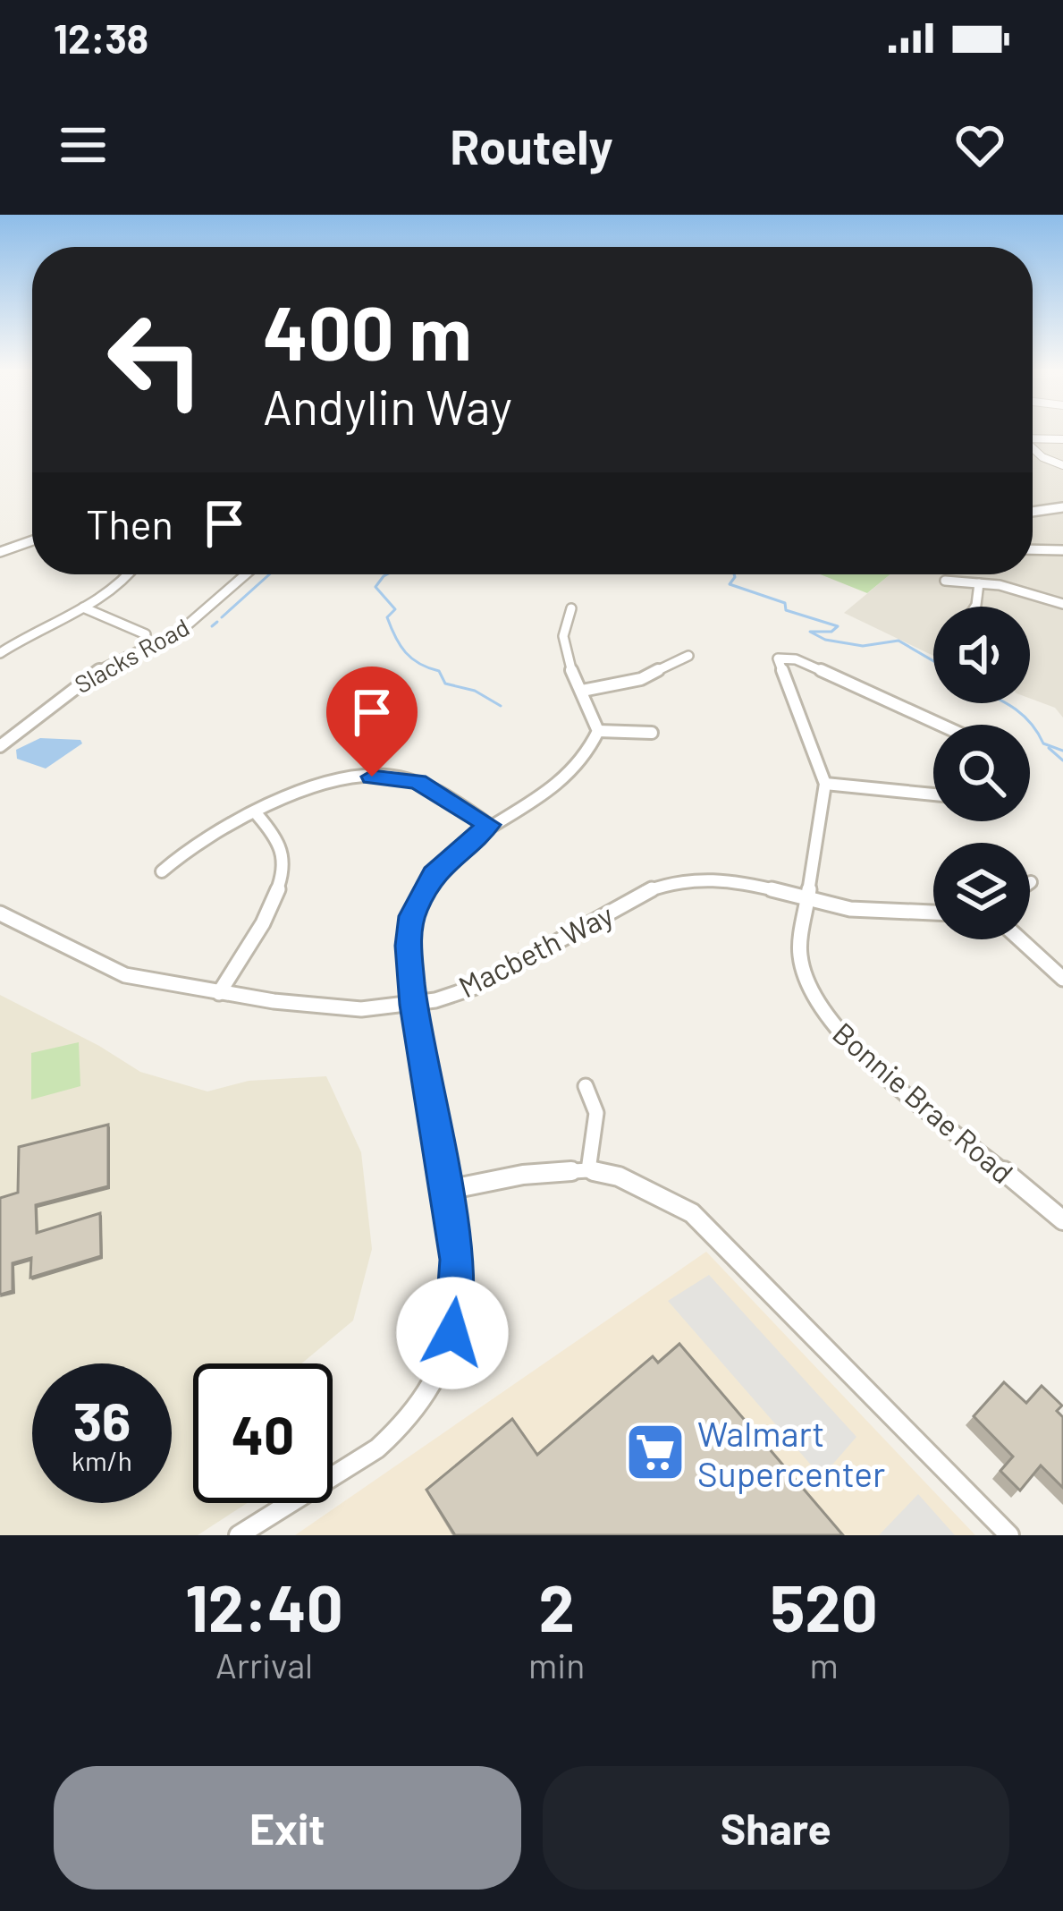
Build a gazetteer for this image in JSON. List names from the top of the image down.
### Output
{
  "streets": {
    "street": ["Slacks Road", "Macbeth Way", "Bonnie Brae Road"]
  },
  "crossings": [
    ["Macbeth Way", "Bonnie Brae Road"]
  ],
  "places": {
    "supermarket": ["Walmart Supercenter"]
  },
  "page": {
    "status": "12:38",
    "header": "Routely",
    "turn": ["400 m", "Andylin Way"],
    "then": "Then",
    "speed": "36 km/h",
    "limit": "40",
    "eta": [
      "12:40",
      "Arrival",
      "2",
      "min",
      "520",
      "m"
    ],
    "buttons": ["Exit", "Share"]
  }
}
